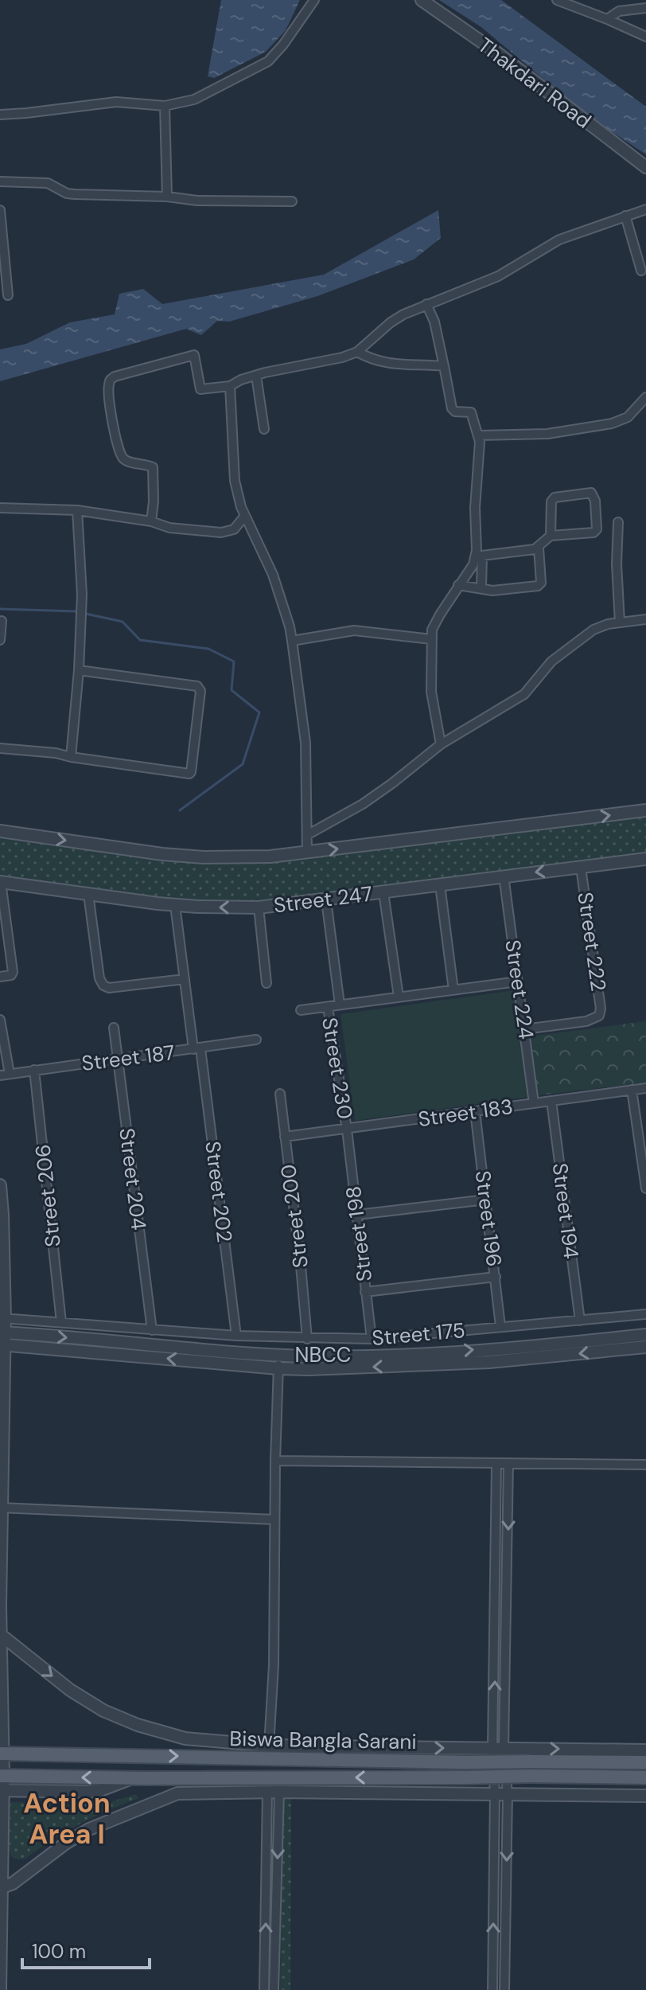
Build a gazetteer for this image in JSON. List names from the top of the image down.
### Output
{
  "streets": {
    "main road": ["Biswa Bangla Sarani"],
    "street": [
      "Thakdari Road",
      "Street 247",
      "Street 222",
      "Street 224",
      "Street 187",
      "Street 230",
      "Street 183",
      "Street 204",
      "Street 202",
      "Street 206",
      "Street 194",
      "Street 200",
      "Street 196",
      "Street 198",
      "Street 175",
      "NBCC"
    ]
  },
  "crossings": [
    ["Street 247", "Street 222"],
    ["Street 247", "Street 224"],
    ["Street 247", "Street 230"],
    ["Street 247", "Street 202"],
    ["Street 222", "Street 224"],
    ["Street 224", "Street 183"],
    ["Street 187", "Street 204"],
    ["Street 187", "Street 202"],
    ["Street 187", "Street 206"],
    ["Street 230", "Street 183"],
    ["Street 230", "Street 198"],
    ["Street 183", "Street 194"],
    ["Street 183", "Street 200"],
    ["Street 183", "Street 196"],
    ["Street 183", "Street 198"],
    ["Street 204", "Street 175"],
    ["Street 202", "Street 175"],
    ["Street 206", "Street 175"],
    ["Street 194", "Street 175"],
    ["Street 200", "Street 175"],
    ["Street 196", "Street 175"],
    ["Street 198", "Street 175"]
  ],
  "districts": ["Action Area I"],
  "scale_bar": "100 m"
}
